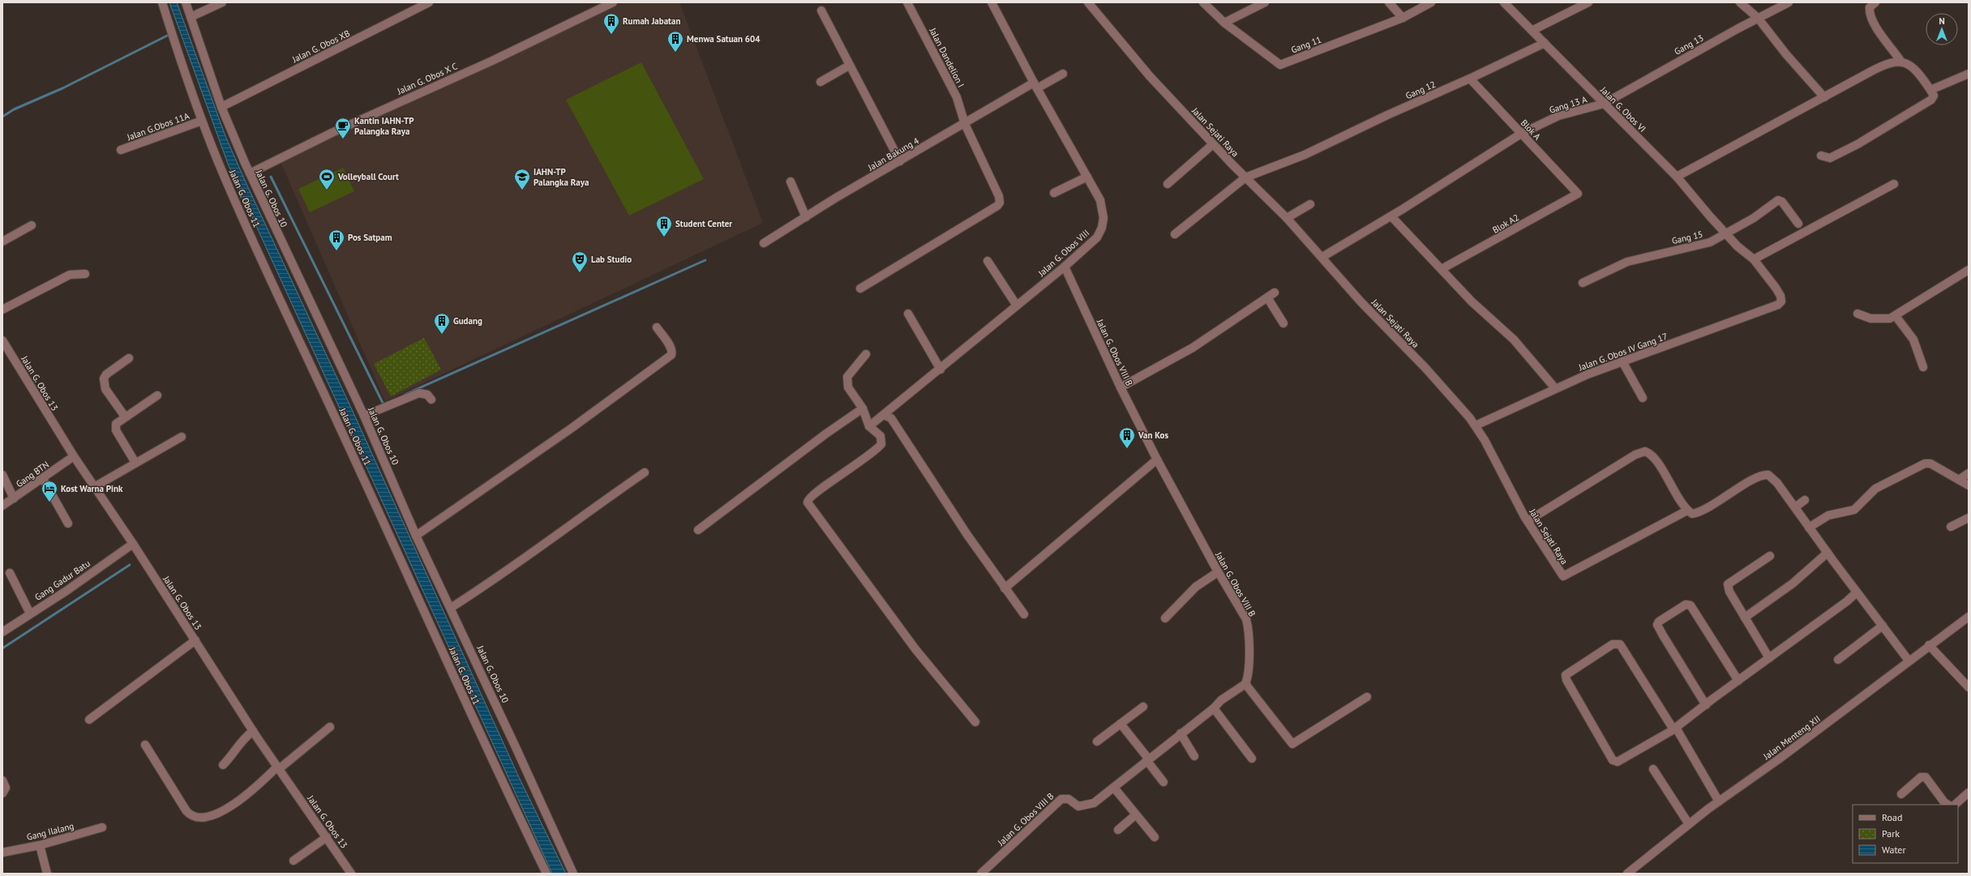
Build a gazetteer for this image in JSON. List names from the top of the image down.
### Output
{
  "streets": {
    "street": [
      "Gang 11",
      "Gang 13",
      "Jalan G. Obos XB",
      "Jalan Dandelion I",
      "Jalan G. Obos X C",
      "Gang 12",
      "Gang 13 A",
      "Jalan G. Obos VI",
      "Jalan G.Obos 11A",
      "Blok A",
      "Jalan Sejati Raya",
      "Jalan Bakung 4",
      "Jalan G. Obos 11",
      "Jalan G. Obos 10",
      "Blok A2",
      "Gang 15",
      "Jalan G. Obos VIII",
      "Jalan G. Obos IV Gang 17",
      "Jalan G. Obos VIII B",
      "Jalan G. Obos 13",
      "Gang BTN",
      "Gang Gadur Batu",
      "Jalan Menteng XII",
      "Gang Ilalang"
    ]
  },
  "crossings": [
    ["Gang 13", "Gang 13 A"],
    ["Gang 13", "Jalan G. Obos VI"],
    ["Jalan G. Obos XB", "Jalan G. Obos 10"],
    ["Jalan Dandelion I", "Jalan Bakung 4"],
    ["Jalan G. Obos X C", "Jalan G. Obos 10"],
    ["Gang 12", "Jalan G. Obos VI"],
    ["Gang 12", "Blok A"],
    ["Gang 12", "Jalan Sejati Raya"],
    ["Gang 13 A", "Jalan G. Obos VI"],
    ["Gang 13 A", "Blok A"],
    ["Gang 13 A", "Jalan Sejati Raya"],
    ["Jalan G. Obos VI", "Gang 15"],
    ["Jalan G. Obos VI", "Jalan G. Obos IV Gang 17"],
    ["Jalan G.Obos 11A", "Jalan G. Obos 11"],
    ["Blok A", "Blok A2"],
    ["Jalan Sejati Raya", "Jalan G. Obos IV Gang 17"],
    ["Jalan Bakung 4", "Jalan G. Obos VIII"],
    ["Jalan G. Obos VIII", "Jalan G. Obos VIII B"],
    ["Jalan G. Obos 13", "Gang BTN"],
    ["Jalan G. Obos 13", "Gang Gadur Batu"]
  ],
  "places": {
    "building": [
      "Rumah Jabatan",
      "Menwa Satuan 604",
      "Student Center",
      "Pos Satpam",
      "Gudang",
      "Van Kos"
    ],
    "cafe": ["Kantin IAHN-TP Palangka Raya"],
    "sports": ["Volleyball Court"],
    "school or university": ["IAHN-TP Palangka Raya"],
    "theatre": ["Lab Studio"],
    "hotel": ["Kost Warna Pink"]
  },
  "legend": ["Road", "Park", "Water"],
  "north": "top"
}
